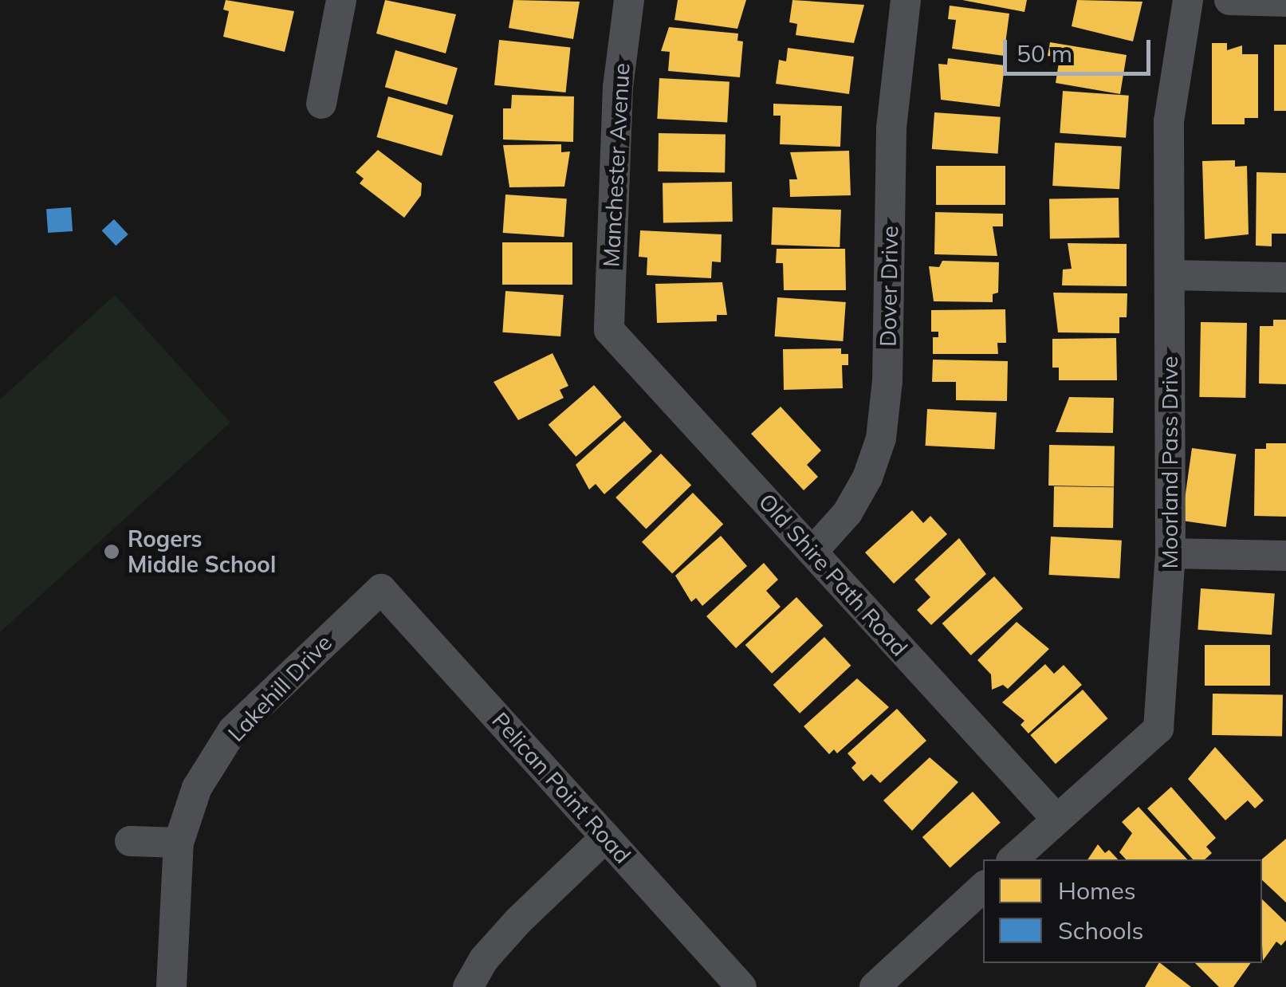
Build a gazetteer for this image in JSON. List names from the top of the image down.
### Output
{
  "streets": {
    "street": [
      "Manchester Avenue",
      "Dover Drive",
      "Moorland Pass Drive",
      "Old Shire Path Road",
      "Lakehill Drive",
      "Pelican Point Road"
    ]
  },
  "crossings": [
    ["Manchester Avenue", "Old Shire Path Road"],
    ["Dover Drive", "Old Shire Path Road"],
    ["Moorland Pass Drive", "Old Shire Path Road"],
    ["Lakehill Drive", "Pelican Point Road"]
  ],
  "places": ["Rogers Middle School"],
  "legend": ["Homes", "Schools"],
  "scale_bar": "50 m"
}
